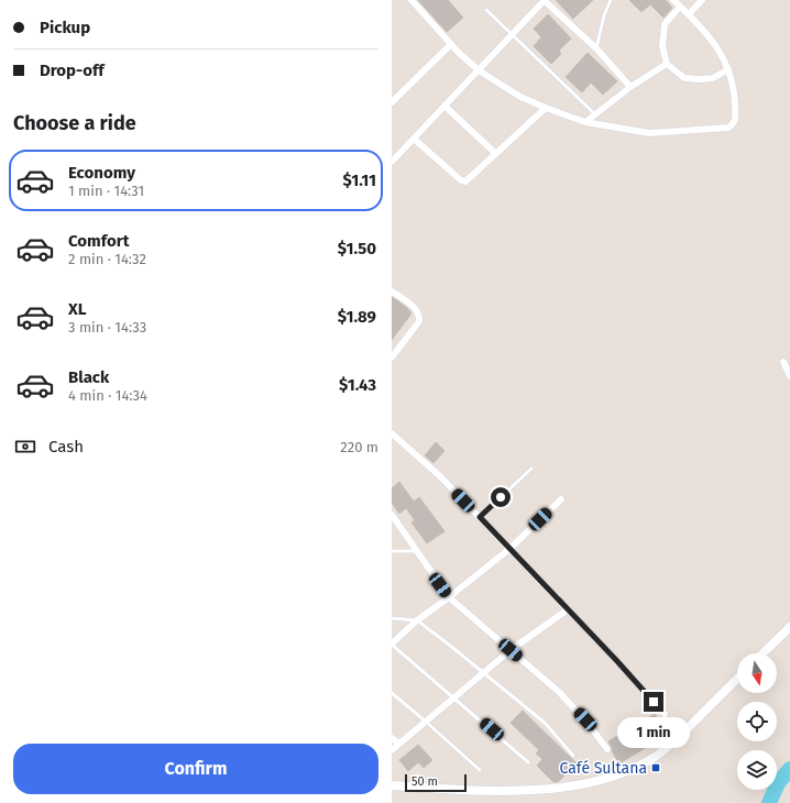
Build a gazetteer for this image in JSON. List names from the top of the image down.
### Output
{
  "places": {
    "transit": ["Café Sultana"]
  },
  "scale_bar": "50 m",
  "north": "bottom",
  "page": {
    "banner": ["Pickup", "Drop-off"],
    "heading": "Choose a ride",
    "list": [
      {
        "name": "Economy",
        "note": "1 min · 14:31",
        "value": "$1.11"
      },
      {
        "name": "Comfort",
        "note": "2 min · 14:32",
        "value": "$1.50"
      },
      {
        "name": "XL",
        "note": "3 min · 14:33",
        "value": "$1.89"
      },
      {
        "name": "Black",
        "note": "4 min · 14:34",
        "value": "$1.43"
      }
    ],
    "pay": ["Cash", "220 m"],
    "bubble": "1 min",
    "buttons": "Confirm",
    "scale": "50 m"
  }
}
